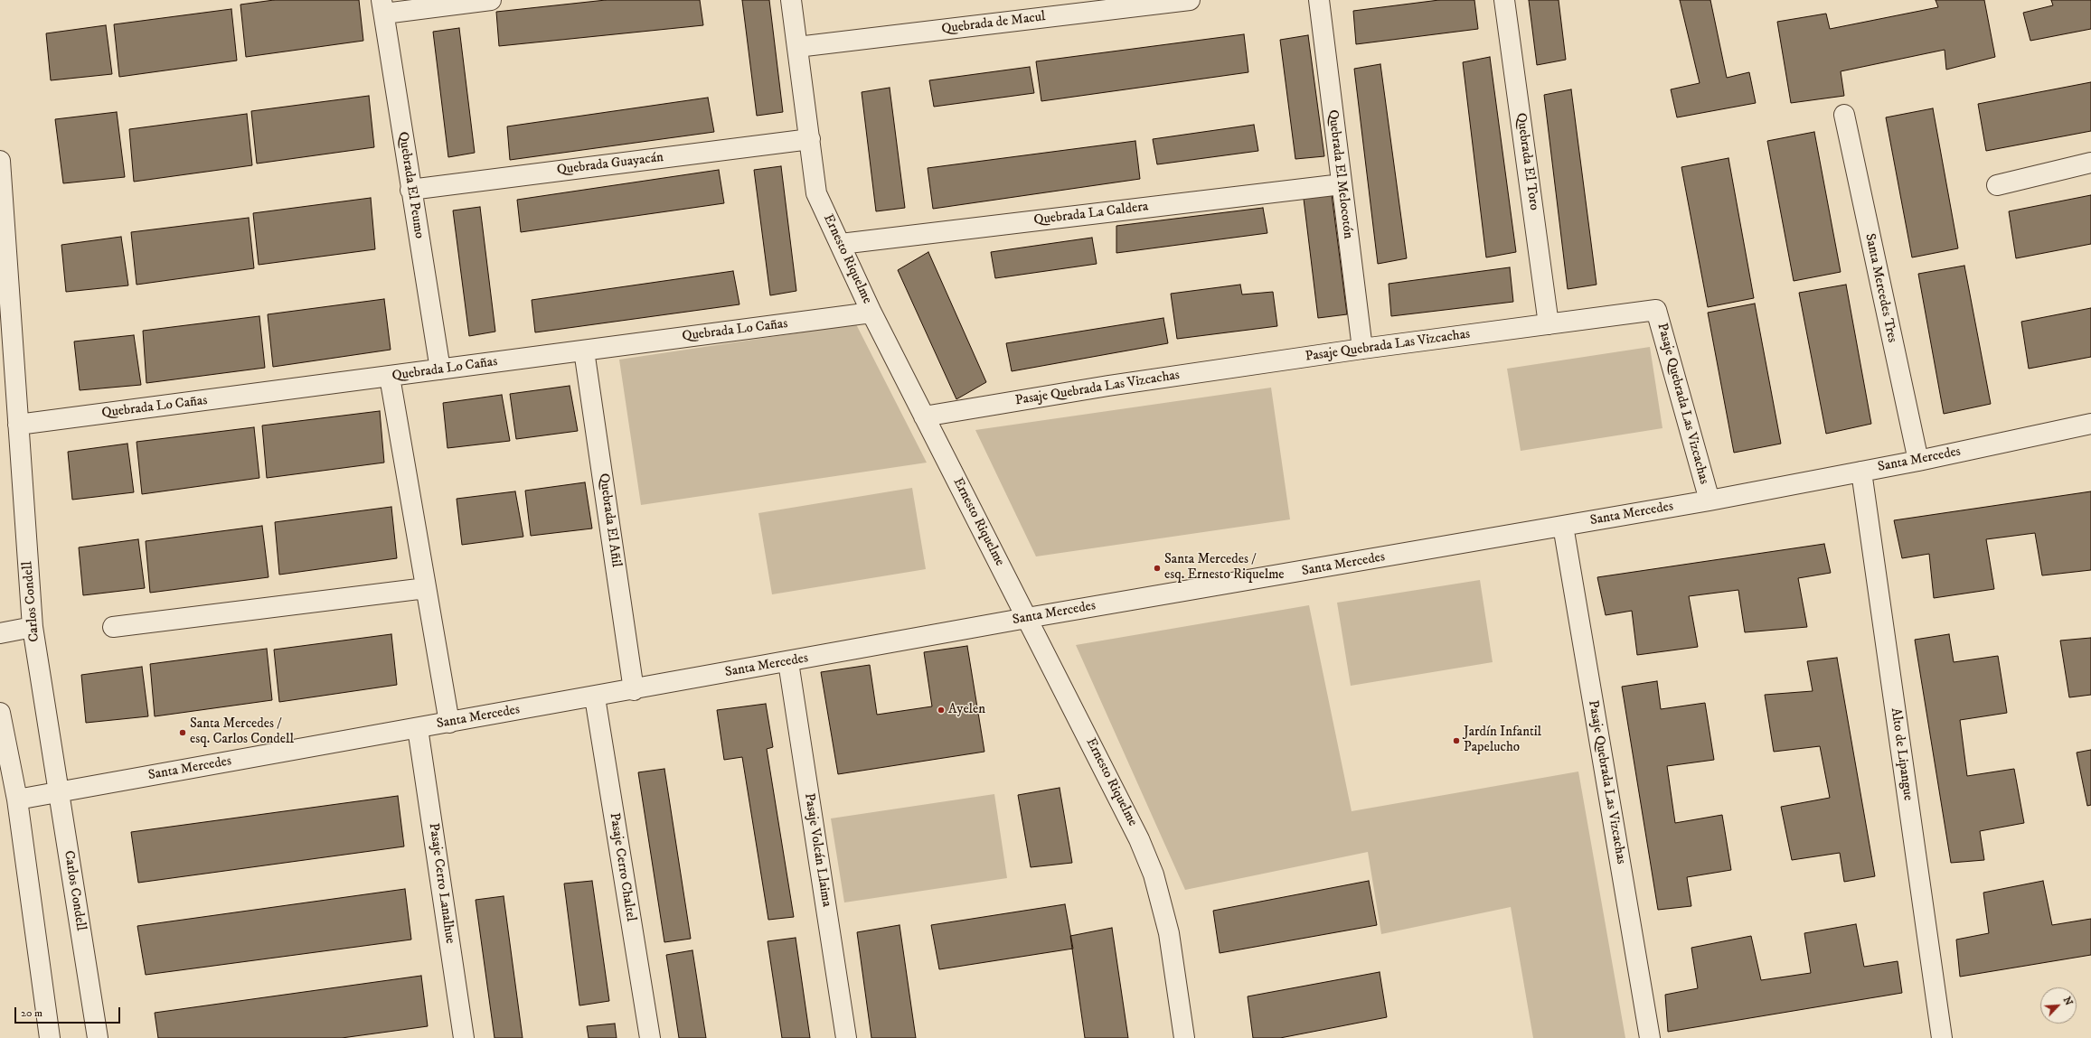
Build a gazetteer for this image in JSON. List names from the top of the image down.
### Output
{
  "streets": {
    "street": [
      "Quebrada de Macul",
      "Quebrada El Toro",
      "Quebrada Guayacán",
      "Quebrada El Melocotón",
      "Quebrada El Peumo",
      "Quebrada La Caldera",
      "Ernesto Riquelme",
      "Santa Mercedes Tres",
      "Quebrada Lo Cañas",
      "Pasaje Quebrada Las Vizcachas",
      "Santa Mercedes",
      "Quebrada El Añil",
      "Carlos Condell",
      "Alto de Lipangue",
      "Pasaje Volcán Llaima",
      "Pasaje Cerro Chaltel",
      "Pasaje Cerro Lanalhue"
    ]
  },
  "crossings": [
    ["Quebrada de Macul", "Ernesto Riquelme"],
    ["Quebrada El Toro", "Pasaje Quebrada Las Vizcachas"],
    ["Quebrada Guayacán", "Quebrada El Peumo"],
    ["Quebrada Guayacán", "Ernesto Riquelme"],
    ["Quebrada El Melocotón", "Quebrada La Caldera"],
    ["Quebrada El Melocotón", "Pasaje Quebrada Las Vizcachas"],
    ["Quebrada El Peumo", "Quebrada Lo Cañas"],
    ["Quebrada La Caldera", "Ernesto Riquelme"],
    ["Ernesto Riquelme", "Quebrada Lo Cañas"],
    ["Ernesto Riquelme", "Pasaje Quebrada Las Vizcachas"],
    ["Ernesto Riquelme", "Santa Mercedes"],
    ["Santa Mercedes Tres", "Santa Mercedes"],
    ["Quebrada Lo Cañas", "Quebrada El Añil"],
    ["Quebrada Lo Cañas", "Carlos Condell"],
    ["Pasaje Quebrada Las Vizcachas", "Santa Mercedes"],
    ["Santa Mercedes", "Quebrada El Añil"],
    ["Santa Mercedes", "Carlos Condell"],
    ["Santa Mercedes", "Alto de Lipangue"],
    ["Santa Mercedes", "Pasaje Volcán Llaima"],
    ["Santa Mercedes", "Pasaje Cerro Chaltel"],
    ["Santa Mercedes", "Pasaje Cerro Lanalhue"]
  ],
  "places": [
    "Santa Mercedes / esq. Ernesto Riquelme",
    "Ayelen",
    "Santa Mercedes / esq. Carlos Condell",
    "Jardín Infantil Papelucho"
  ],
  "scale_bar": "20 m",
  "north": "top right"
}
